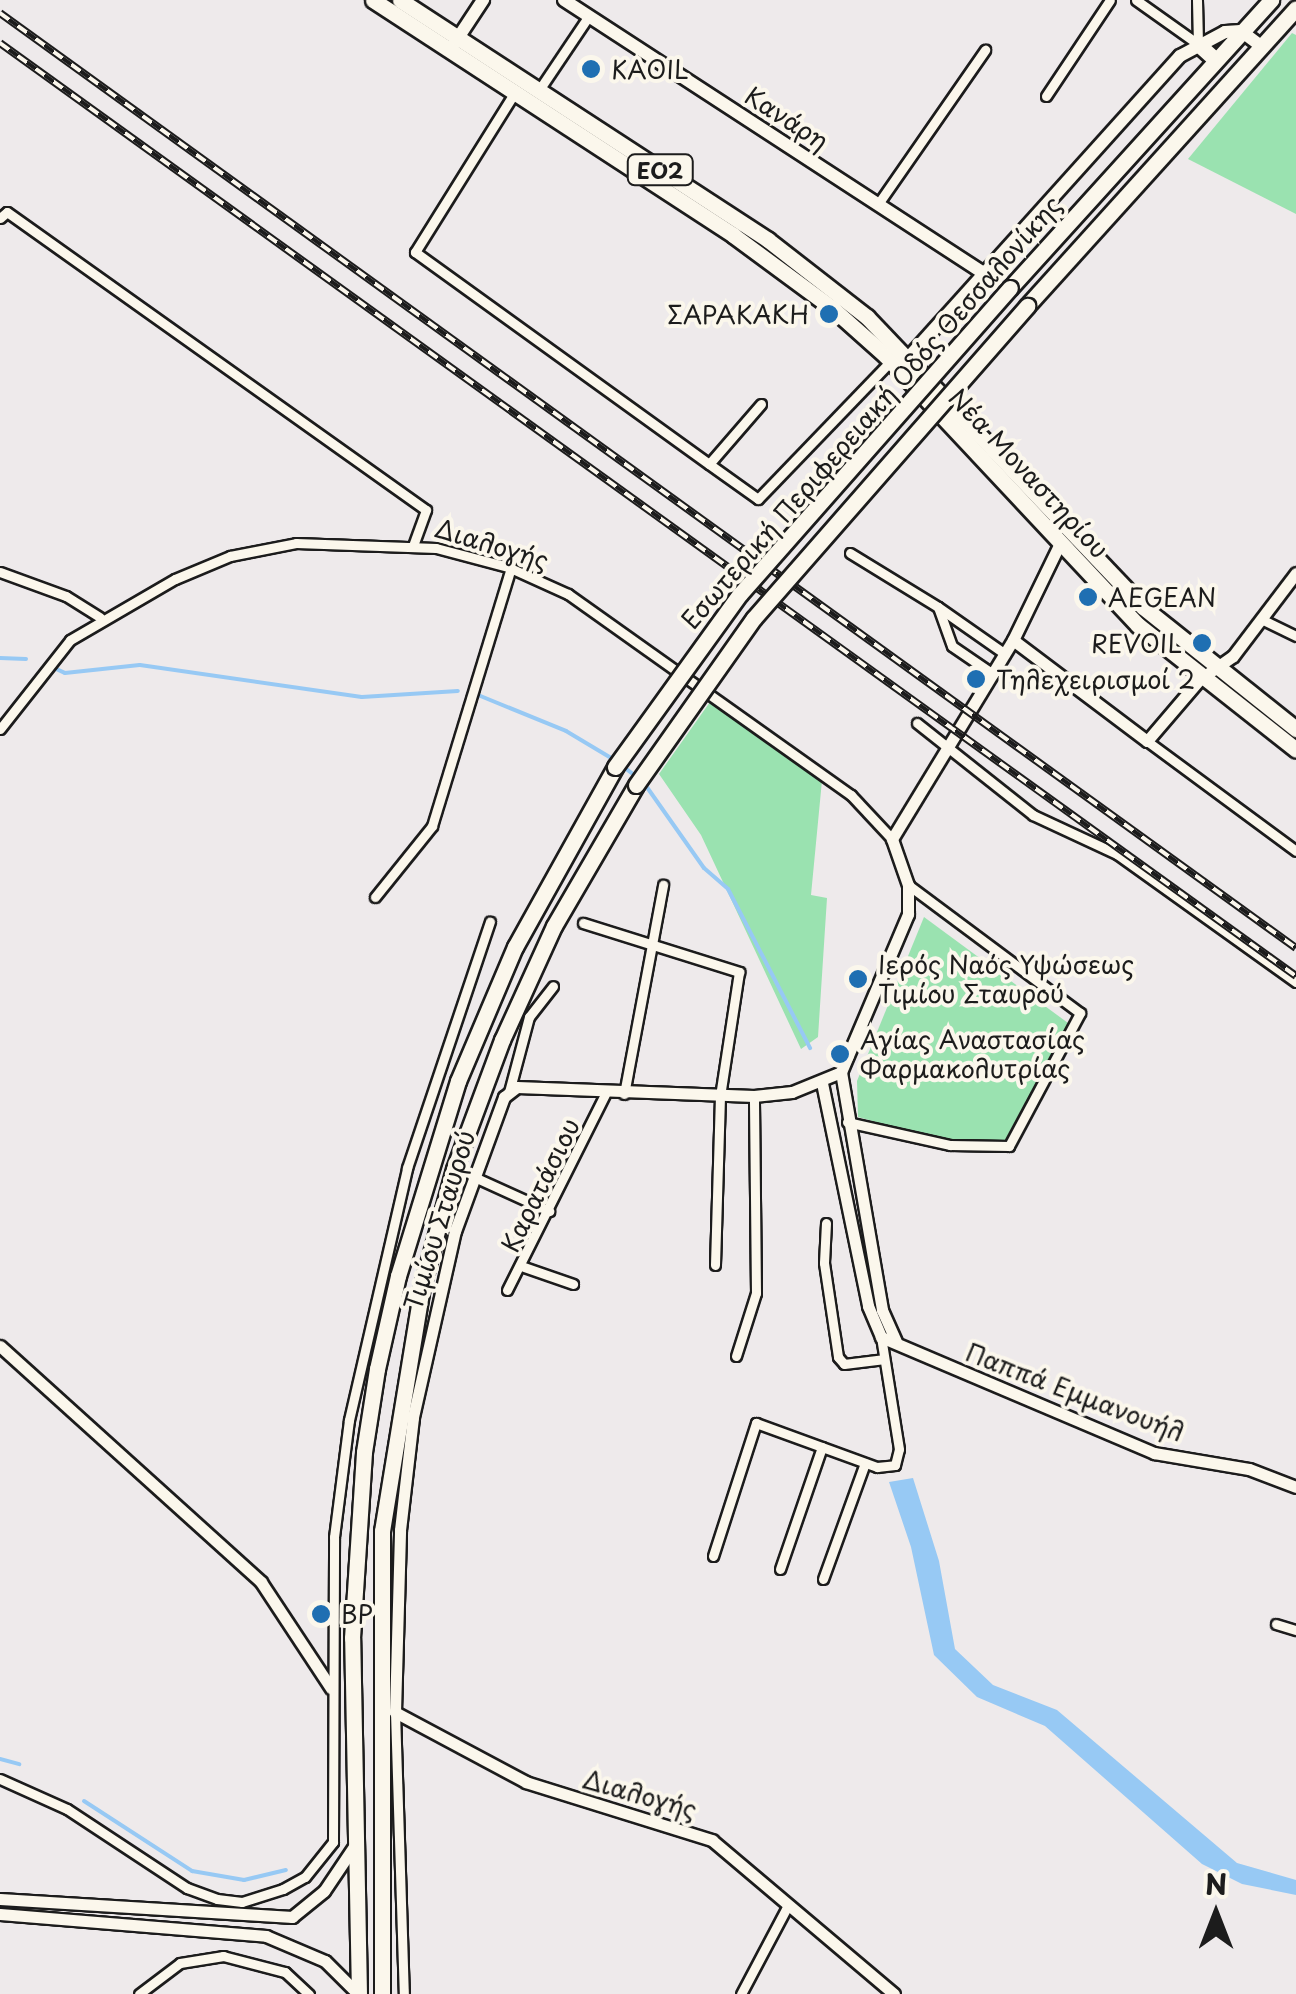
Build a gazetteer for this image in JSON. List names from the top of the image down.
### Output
{
  "streets": {
    "main road": [
      "Κανάρη",
      "ΕΟ2",
      "Εσωτερική Περιφερειακή Οδός Θεσσαλονίκης",
      "Νέα Μοναστηρίου"
    ],
    "street": [
      "Διαλογής",
      "Καρατάσιου",
      "Τιμίου Σταυρού",
      "Παππά Εμμανουήλ"
    ]
  },
  "crossings": [
    ["Διαλογής", "Τιμίου Σταυρού"]
  ],
  "places": [
    "KAOIL",
    "ΣΑΡΑΚΑΚΗ",
    "AEGEAN",
    "REVOIL",
    "Τηλεχειρισμοί 2",
    "Ιερός Ναός Υψώσεως Τιμίου Σταυρού",
    "Αγίας Αναστασίας Φαρμακολυτρίας",
    "BP"
  ],
  "north": "top"
}
